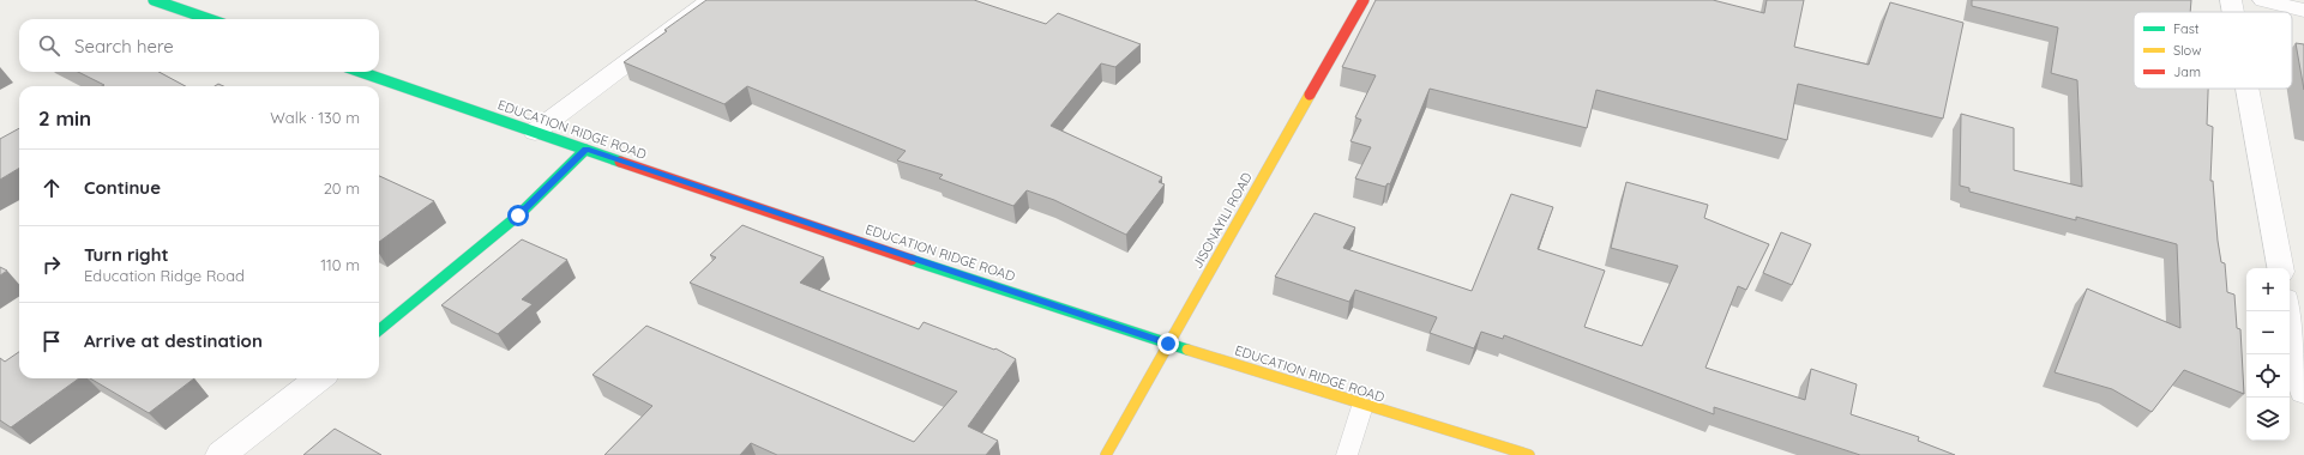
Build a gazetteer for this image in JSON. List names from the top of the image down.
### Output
{
  "streets": {
    "main road": ["EDUCATION RIDGE ROAD", "JISONAYILI ROAD"]
  },
  "crossings": [
    ["EDUCATION RIDGE ROAD", "JISONAYILI ROAD"]
  ],
  "legend": ["Fast", "Slow", "Jam"],
  "page": {
    "search": "Search here",
    "heading": ["2 min", "Walk · 130 m"],
    "list": [
      ["Continue", "20 m"],
      ["Turn right", "Education Ridge Road", "110 m"],
      "Arrive at destination"
    ],
    "map_buttons": ["+", "−"]
  }
}
